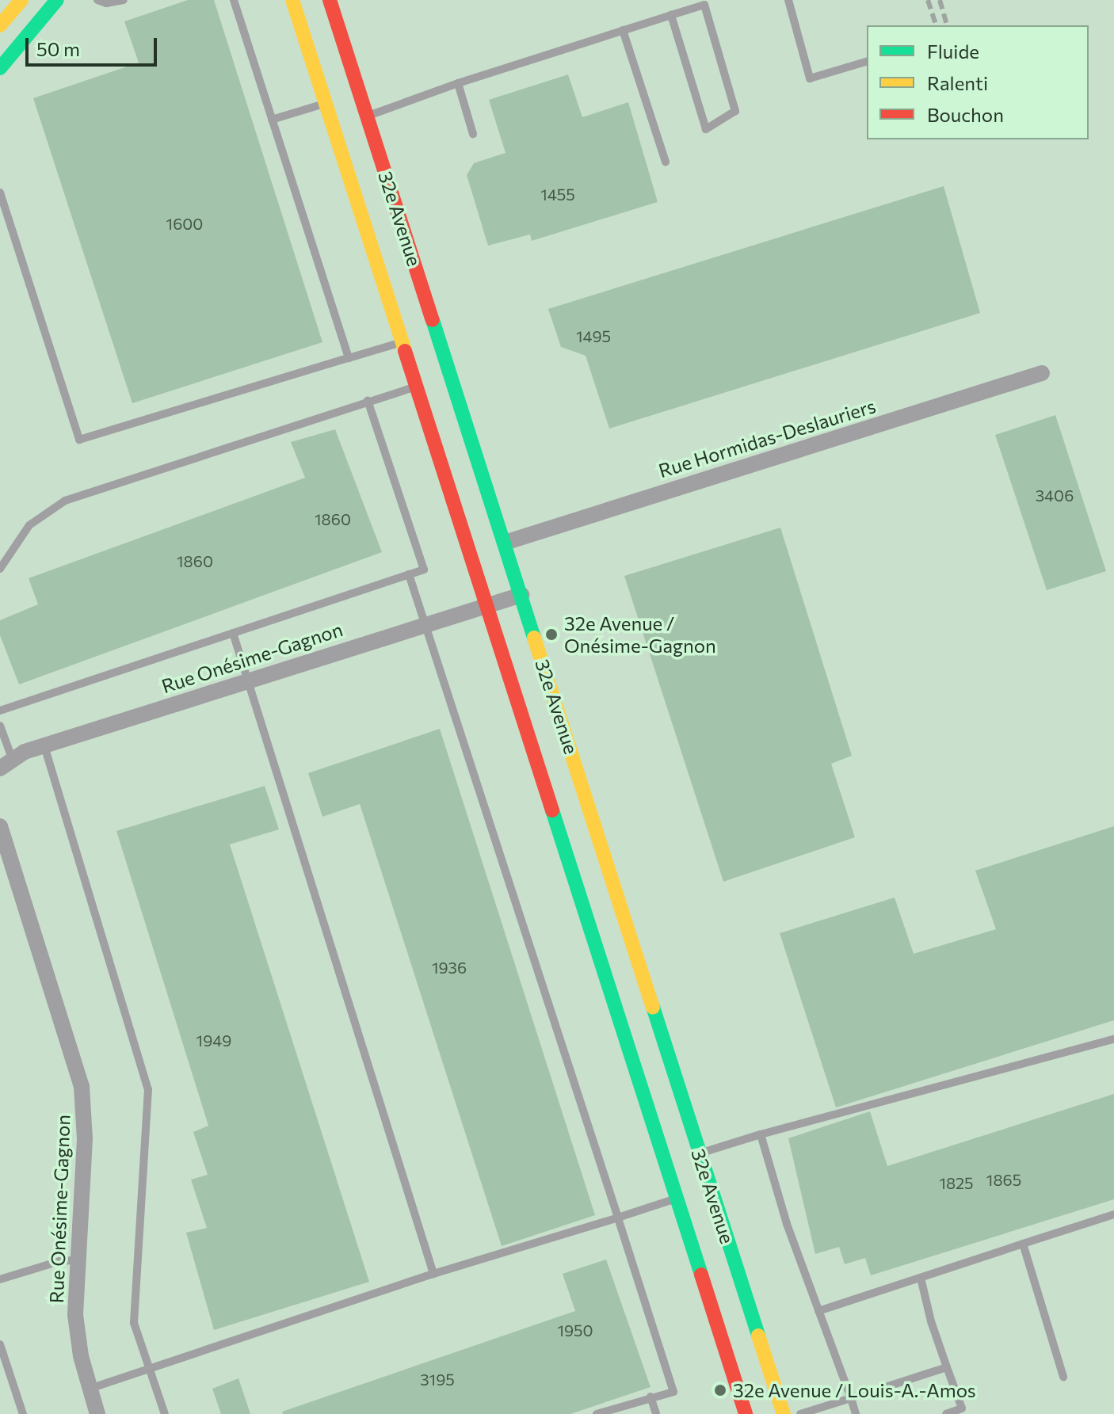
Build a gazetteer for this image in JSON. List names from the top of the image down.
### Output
{
  "streets": {
    "street": ["32e Avenue", "Rue Hormidas-Deslauriers", "Rue Onésime-Gagnon"]
  },
  "crossings": [
    ["32e Avenue", "Rue Hormidas-Deslauriers"],
    ["32e Avenue", "Rue Onésime-Gagnon"]
  ],
  "places": ["32e Avenue / Onésime-Gagnon", "32e Avenue / Louis-A.-Amos"],
  "house_numbers": [
    "1455",
    "1600",
    "1495",
    "3406",
    "1860",
    "1860",
    "1936",
    "1949",
    "1865",
    "1825",
    "1950",
    "3195"
  ],
  "legend": ["Fluide", "Ralenti", "Bouchon"],
  "scale_bar": "50 m"
}
